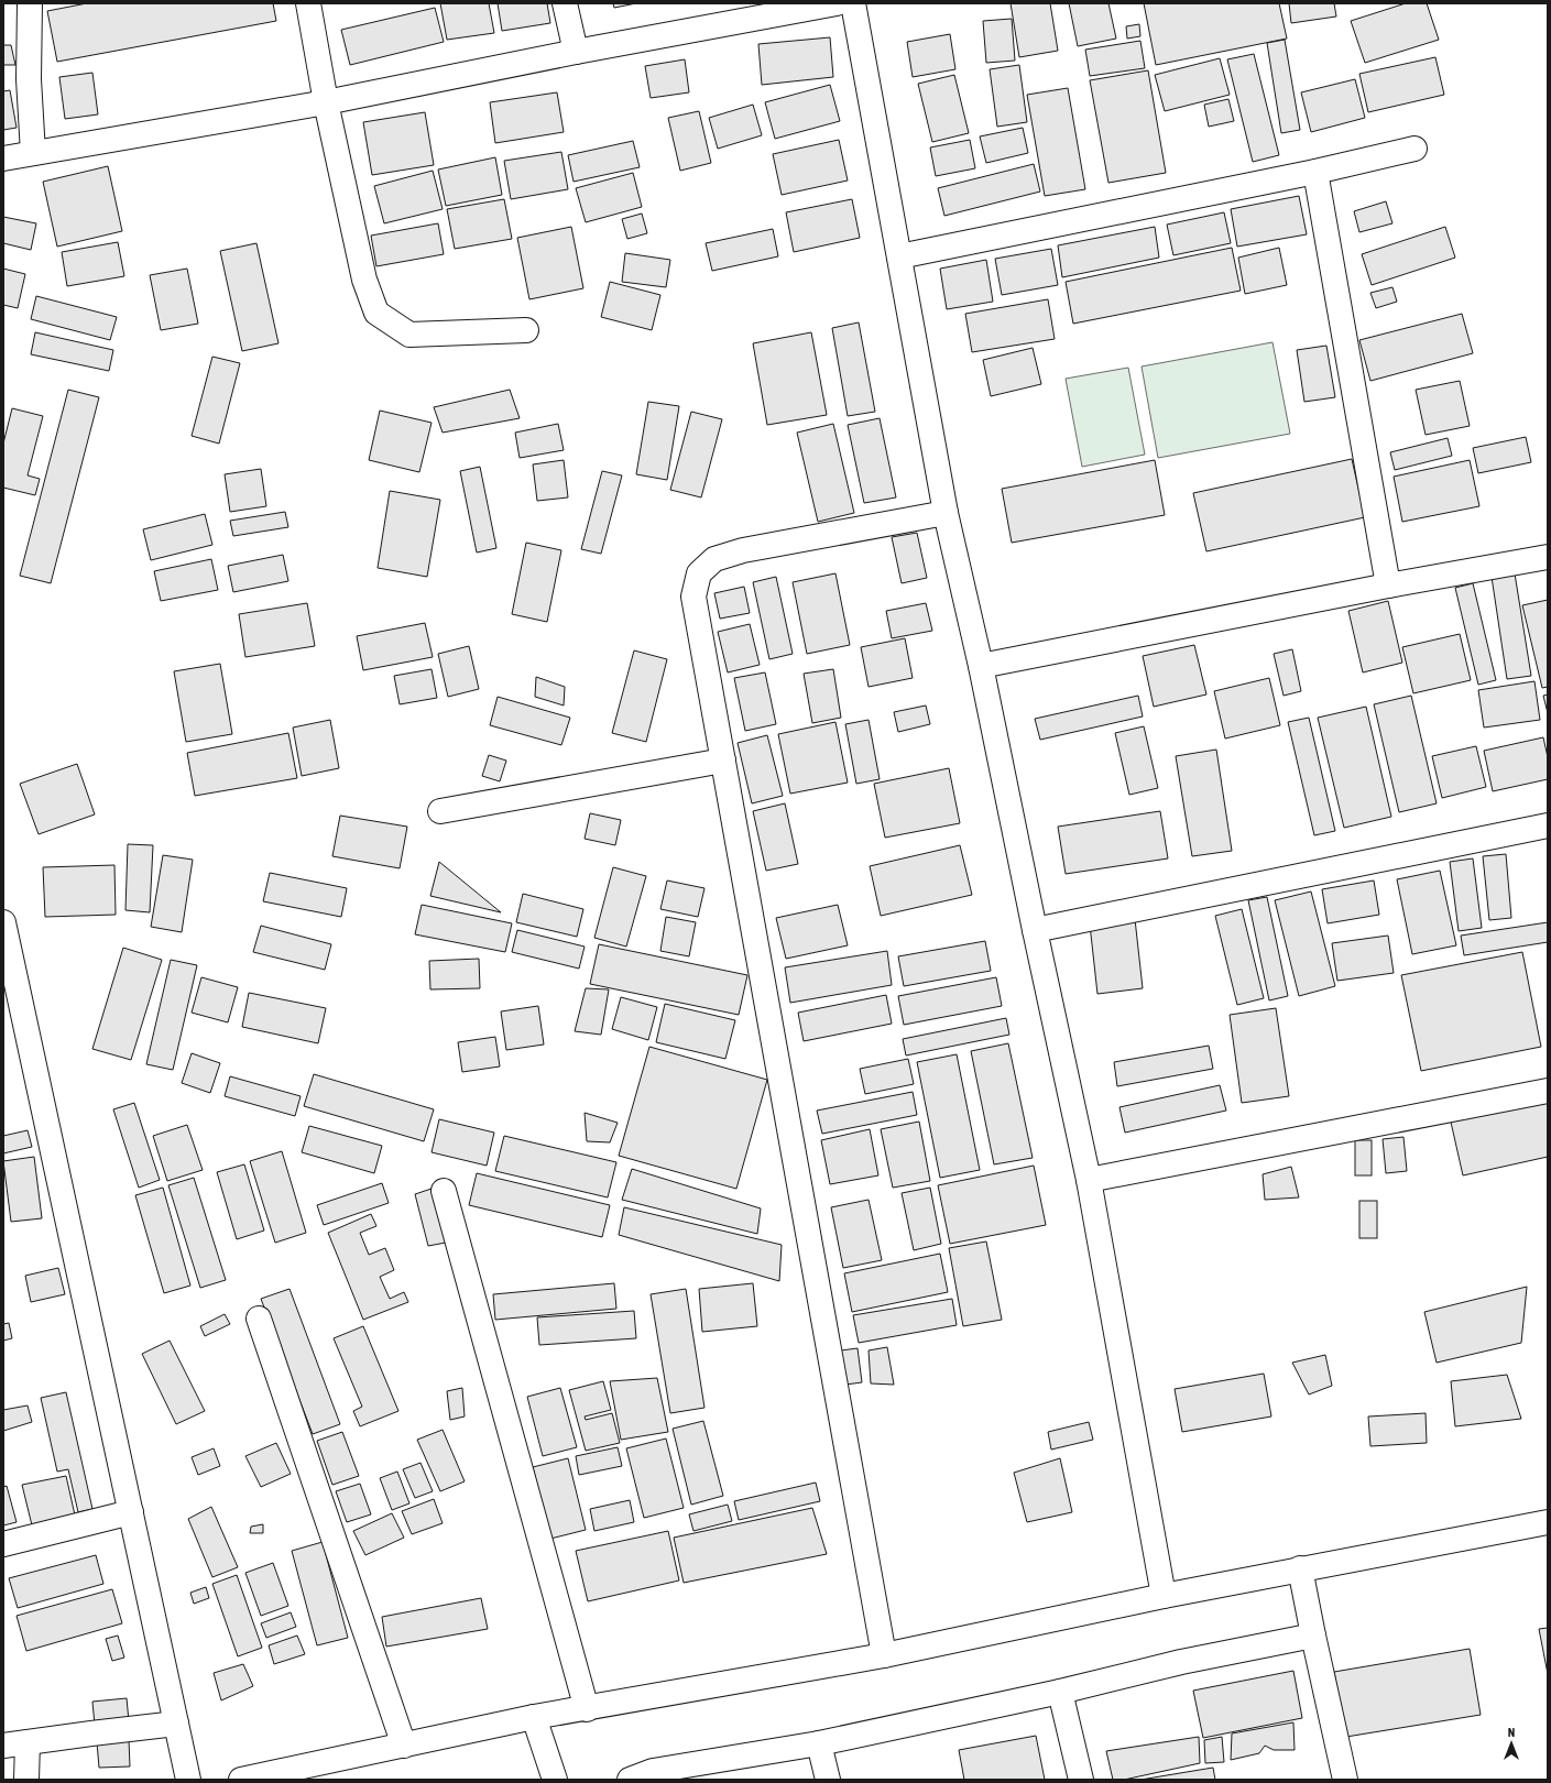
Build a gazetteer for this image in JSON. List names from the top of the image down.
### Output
{
  "north": "top"
}
